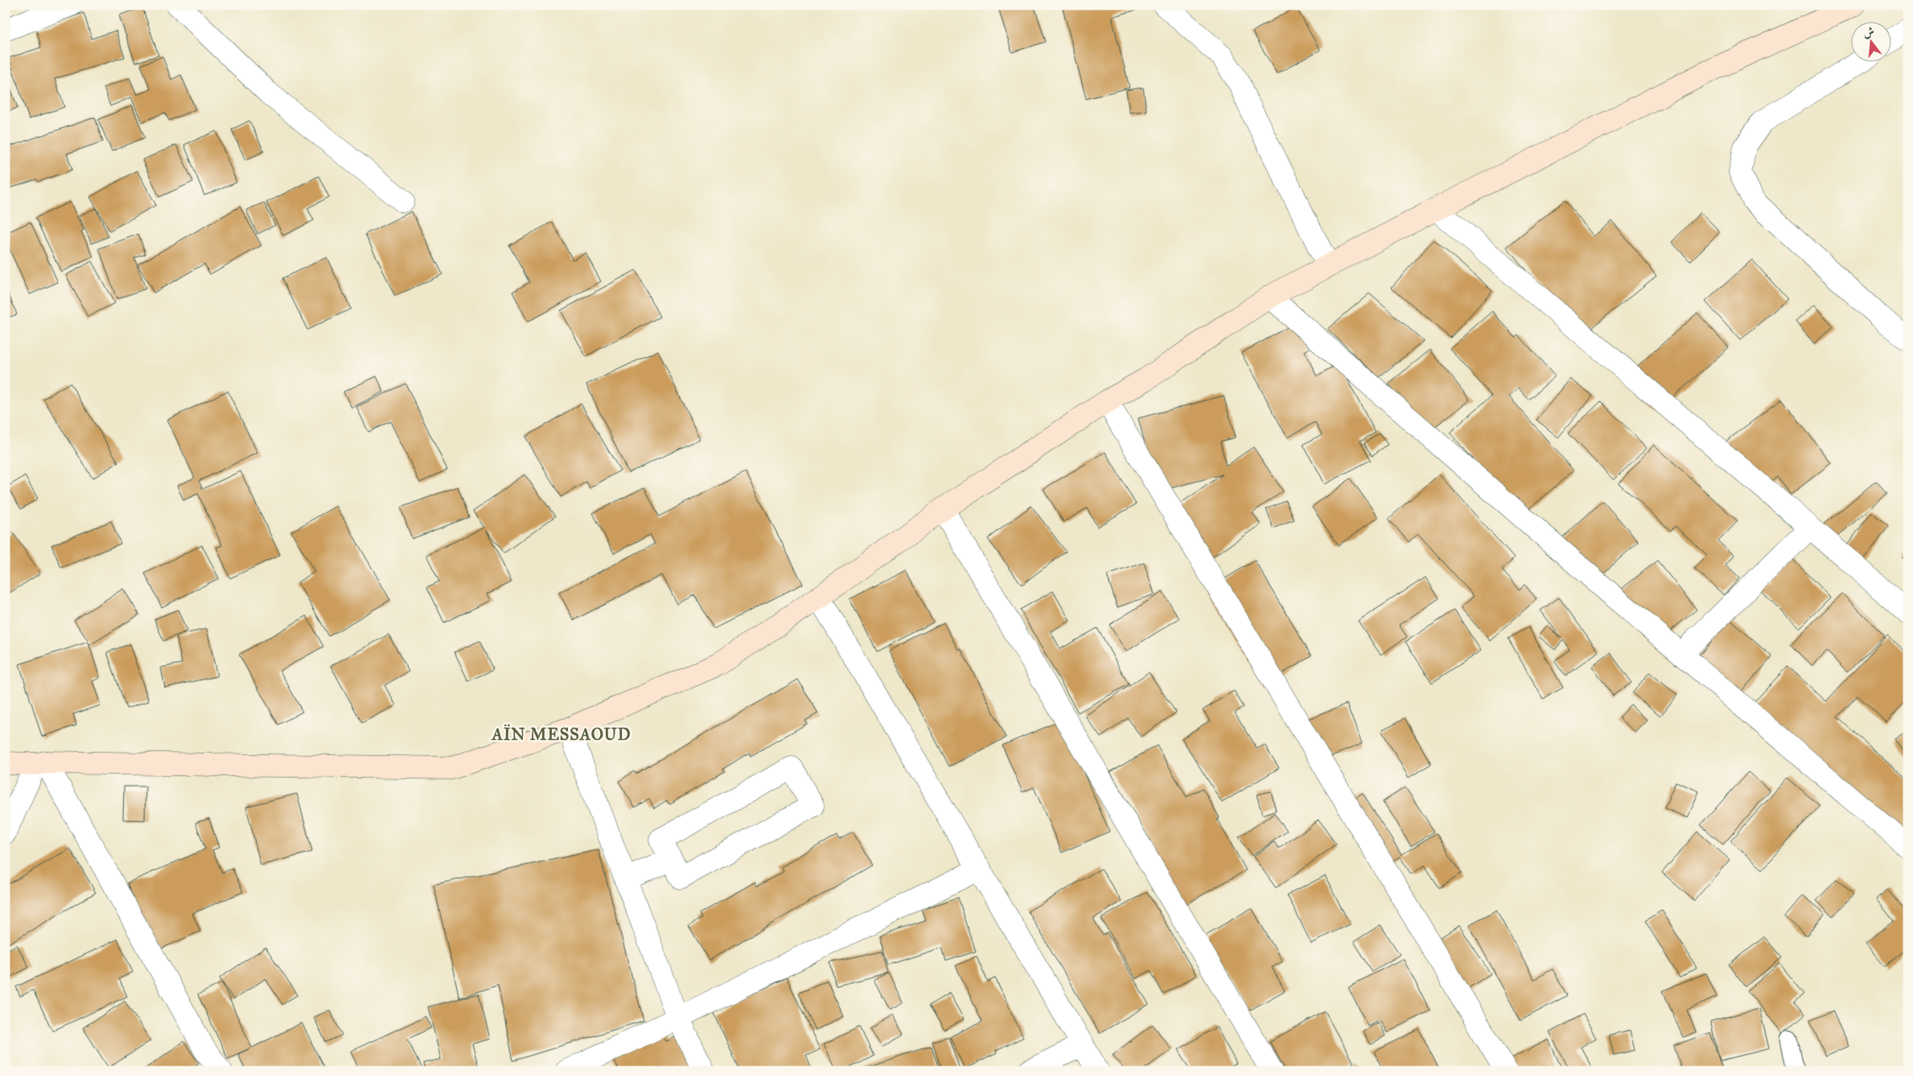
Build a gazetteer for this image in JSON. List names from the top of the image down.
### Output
{
  "districts": ["AÏN MESSAOUD"],
  "north": "top"
}
